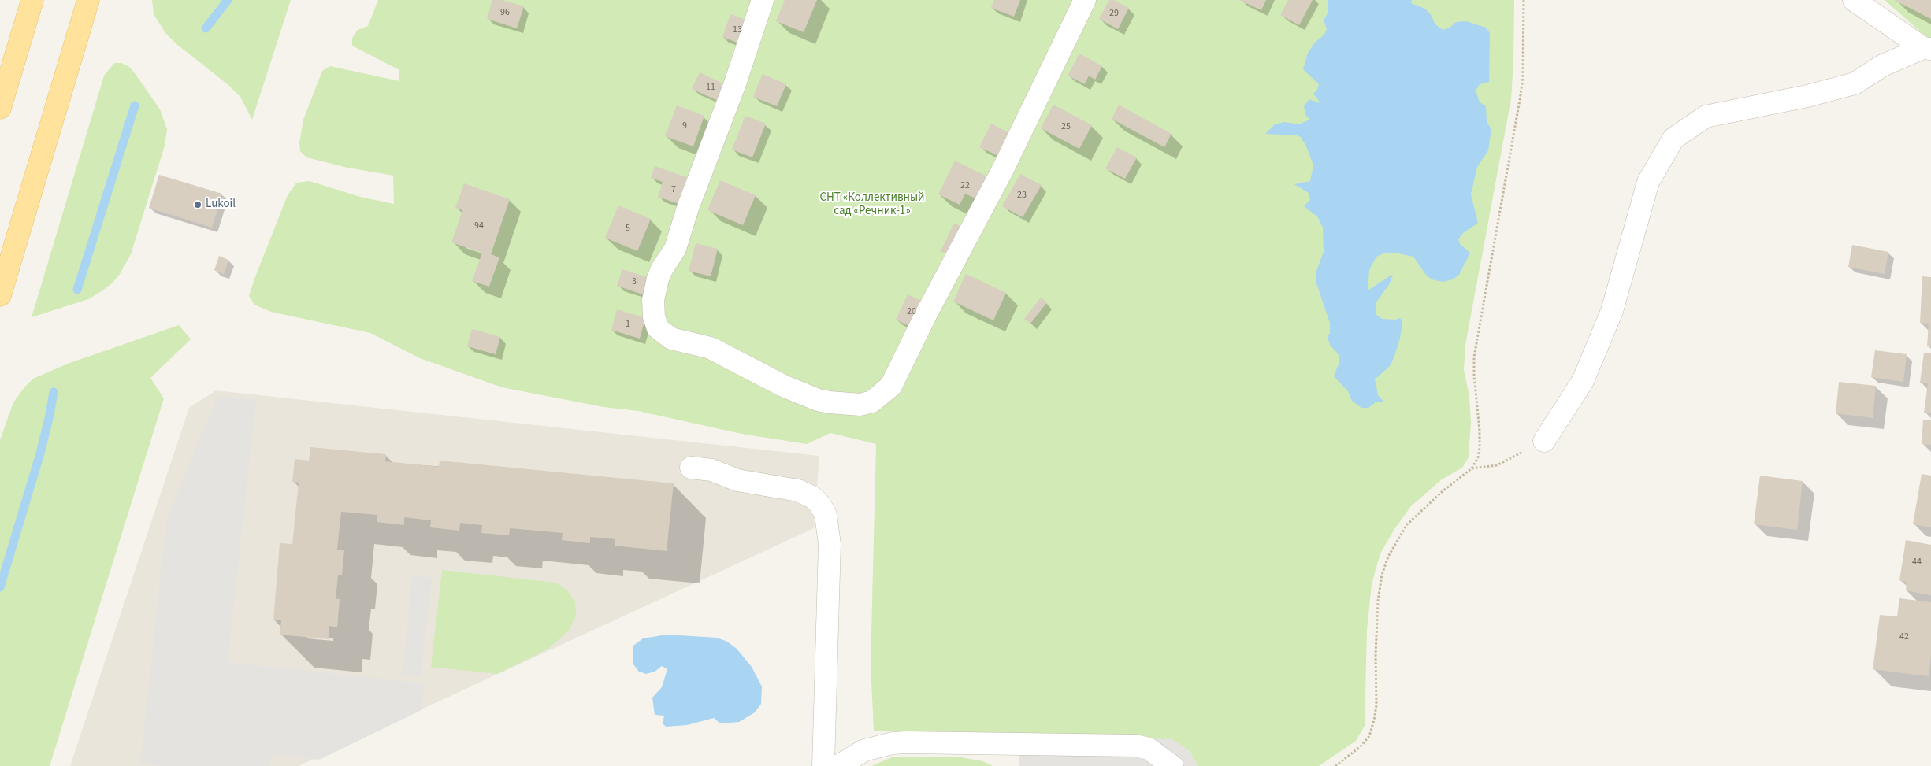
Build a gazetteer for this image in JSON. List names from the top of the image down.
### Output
{
  "parks": ["СНТ «Коллективный сад «Речник-1»"],
  "places": ["Lukoil"],
  "house_numbers": [
    "96",
    "29",
    "13",
    "11",
    "9",
    "25",
    "22",
    "7",
    "23",
    "94",
    "5",
    "3",
    "20",
    "1",
    "44",
    "42"
  ]
}
